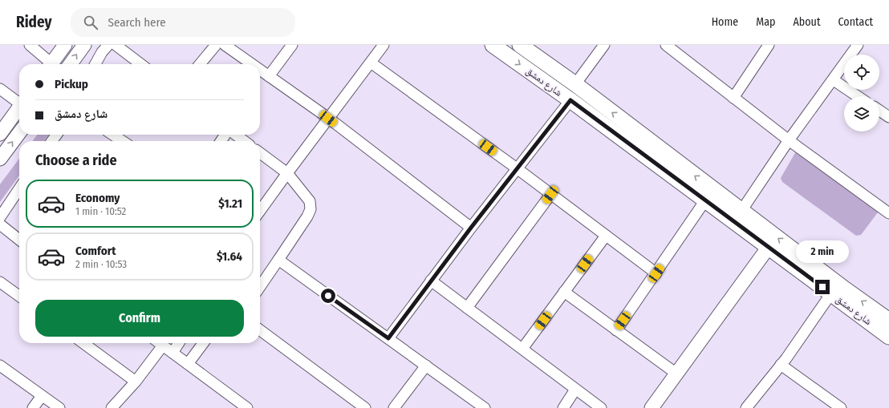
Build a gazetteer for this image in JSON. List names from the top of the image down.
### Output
{
  "streets": {
    "main road": ["شارع دمشق"]
  },
  "page": {
    "header": "Ridey",
    "search": "Search here",
    "nav": [
      "Home",
      "Map",
      "About",
      "Contact"
    ],
    "banner": ["Pickup", "شارع دمشق"],
    "heading": "Choose a ride",
    "list": [
      {
        "name": "Economy",
        "note": "1 min · 10:52",
        "value": "$1.21"
      },
      {
        "name": "Comfort",
        "note": "2 min · 10:53",
        "value": "$1.64"
      }
    ],
    "bubble": "2 min",
    "buttons": "Confirm"
  }
}
